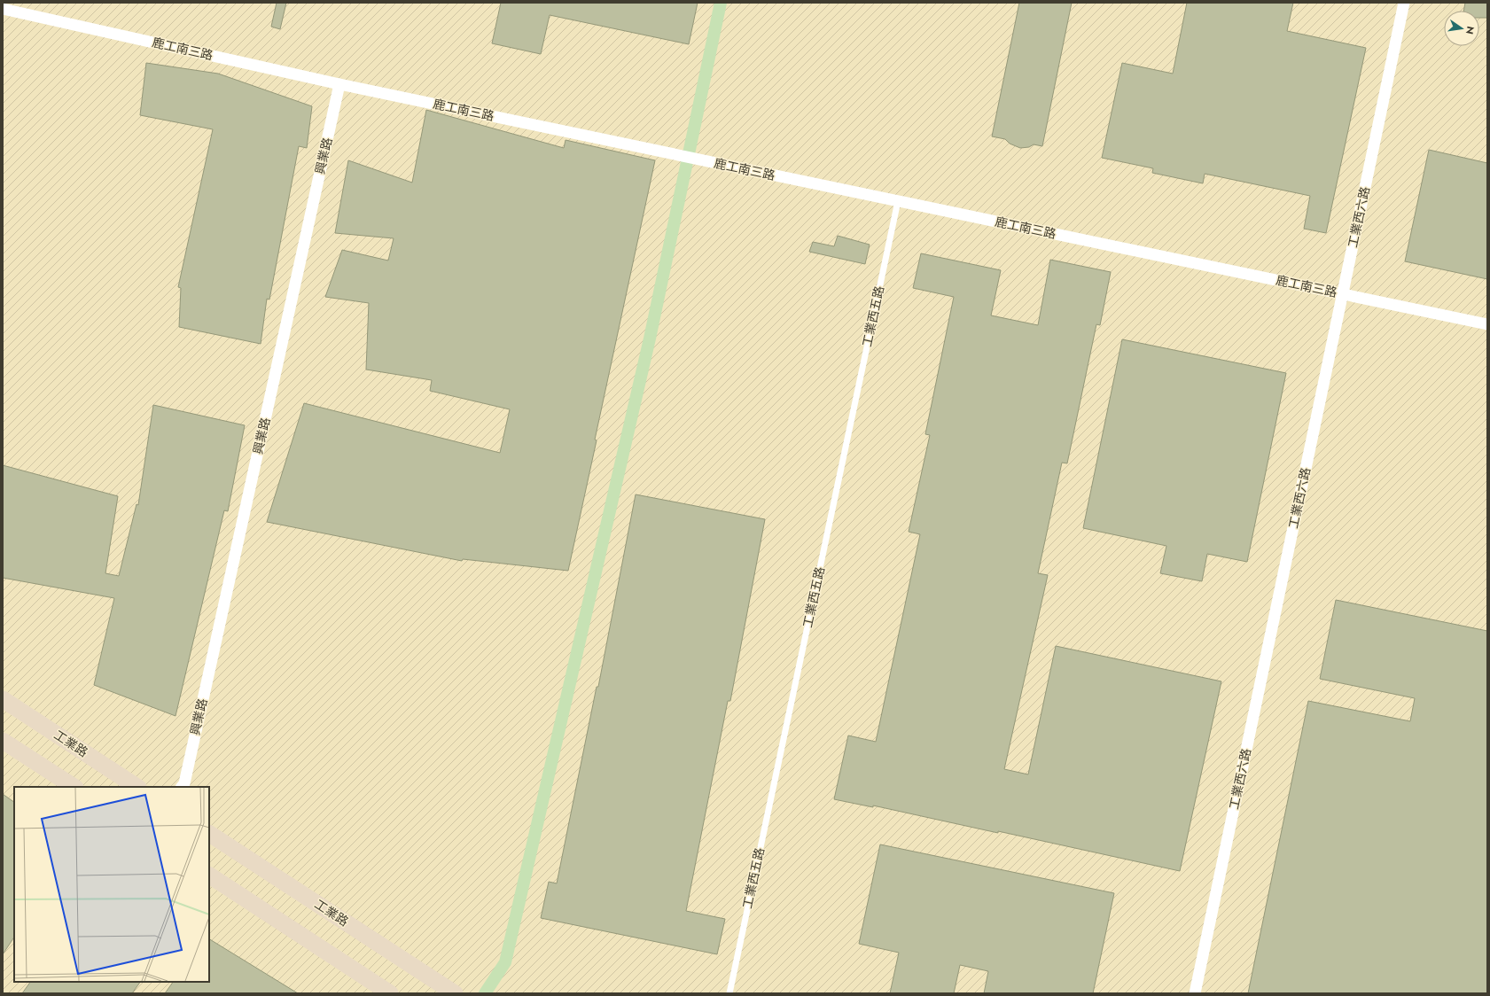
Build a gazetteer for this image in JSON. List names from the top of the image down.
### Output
{
  "streets": {
    "street": [
      "鹿工南三路",
      "興業路",
      "工業西六路",
      "工業路"
    ],
    "lane": ["工業西五路"]
  },
  "crossings": [
    ["鹿工南三路", "興業路"],
    ["鹿工南三路", "工業西六路"],
    ["鹿工南三路", "工業西五路"]
  ],
  "north": "right"
}
